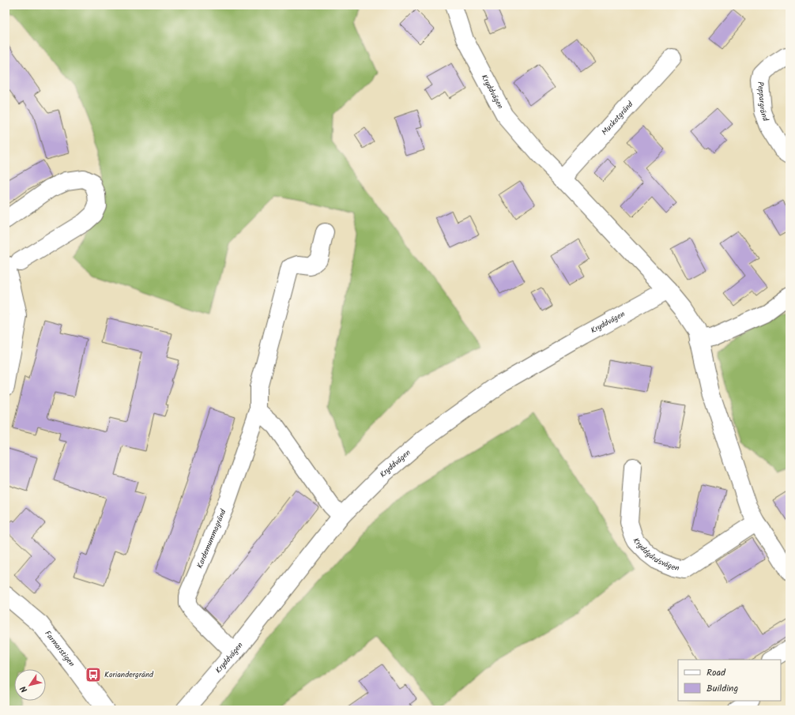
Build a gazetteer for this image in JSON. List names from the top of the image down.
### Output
{
  "streets": {
    "street": [
      "Kryddvägen",
      "Peppargränd",
      "Muskotgränd",
      "Kardemummagränd",
      "Kryddgårdsvägen",
      "Farmarstigen"
    ]
  },
  "crossings": [
    ["Kryddvägen", "Muskotgränd"],
    ["Kryddvägen", "Kardemummagränd"]
  ],
  "places": {
    "bus stop": ["Koriandergränd"]
  },
  "legend": ["Road", "Building"],
  "north": "bottom left"
}
